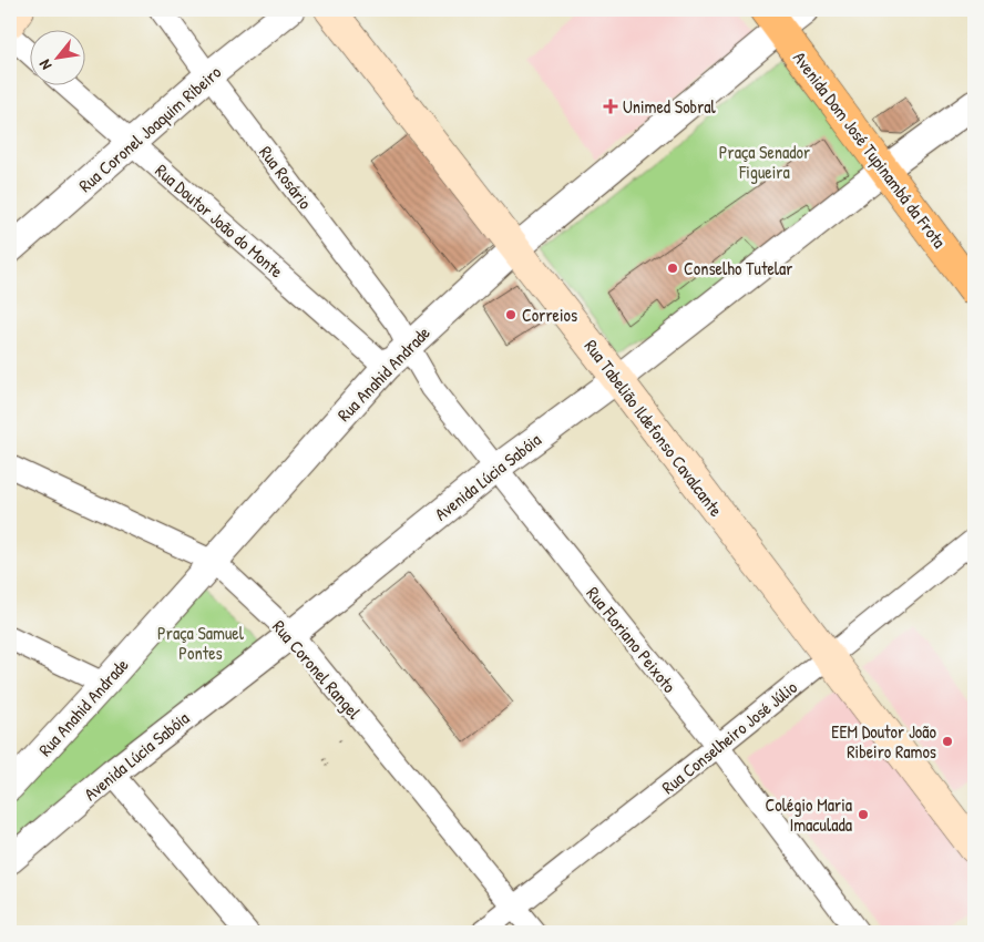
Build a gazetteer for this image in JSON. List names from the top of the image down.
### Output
{
  "streets": {
    "main road": ["Avenida Dom José Tupinambá da Frota", "Rua Tabelião Ildefonso Cavalcante"],
    "street": [
      "Rua Coronel Joaquim Ribeiro",
      "Rua Rosário",
      "Rua Doutor João do Monte",
      "Rua Anahid Andrade",
      "Avenida Lúcia Sabóia",
      "Rua Floriano Peixoto",
      "Rua Coronel Rangel",
      "Rua Conselheiro José Júlio"
    ]
  },
  "crossings": [
    ["Rua Coronel Joaquim Ribeiro", "Rua Rosário"],
    ["Rua Coronel Joaquim Ribeiro", "Rua Doutor João do Monte"],
    ["Avenida Dom José Tupinambá da Frota", "Rua Anahid Andrade"],
    ["Avenida Dom José Tupinambá da Frota", "Avenida Lúcia Sabóia"],
    ["Rua Rosário", "Rua Anahid Andrade"],
    ["Rua Rosário", "Rua Floriano Peixoto"],
    ["Rua Doutor João do Monte", "Rua Anahid Andrade"],
    ["Rua Anahid Andrade", "Rua Tabelião Ildefonso Cavalcante"],
    ["Rua Anahid Andrade", "Rua Floriano Peixoto"],
    ["Rua Anahid Andrade", "Rua Coronel Rangel"],
    ["Rua Tabelião Ildefonso Cavalcante", "Avenida Lúcia Sabóia"],
    ["Rua Tabelião Ildefonso Cavalcante", "Rua Conselheiro José Júlio"],
    ["Avenida Lúcia Sabóia", "Rua Floriano Peixoto"],
    ["Avenida Lúcia Sabóia", "Rua Coronel Rangel"],
    ["Rua Floriano Peixoto", "Rua Conselheiro José Júlio"],
    ["Rua Coronel Rangel", "Rua Conselheiro José Júlio"]
  ],
  "parks": ["Praça Senador Figueira", "Praça Samuel Pontes"],
  "places": {
    "health": ["Unimed Sobral"],
    "other": [
      "Conselho Tutelar",
      "Correios",
      "EEM Doutor João Ribeiro Ramos",
      "Colégio Maria Imaculada"
    ]
  },
  "north": "bottom left"
}
